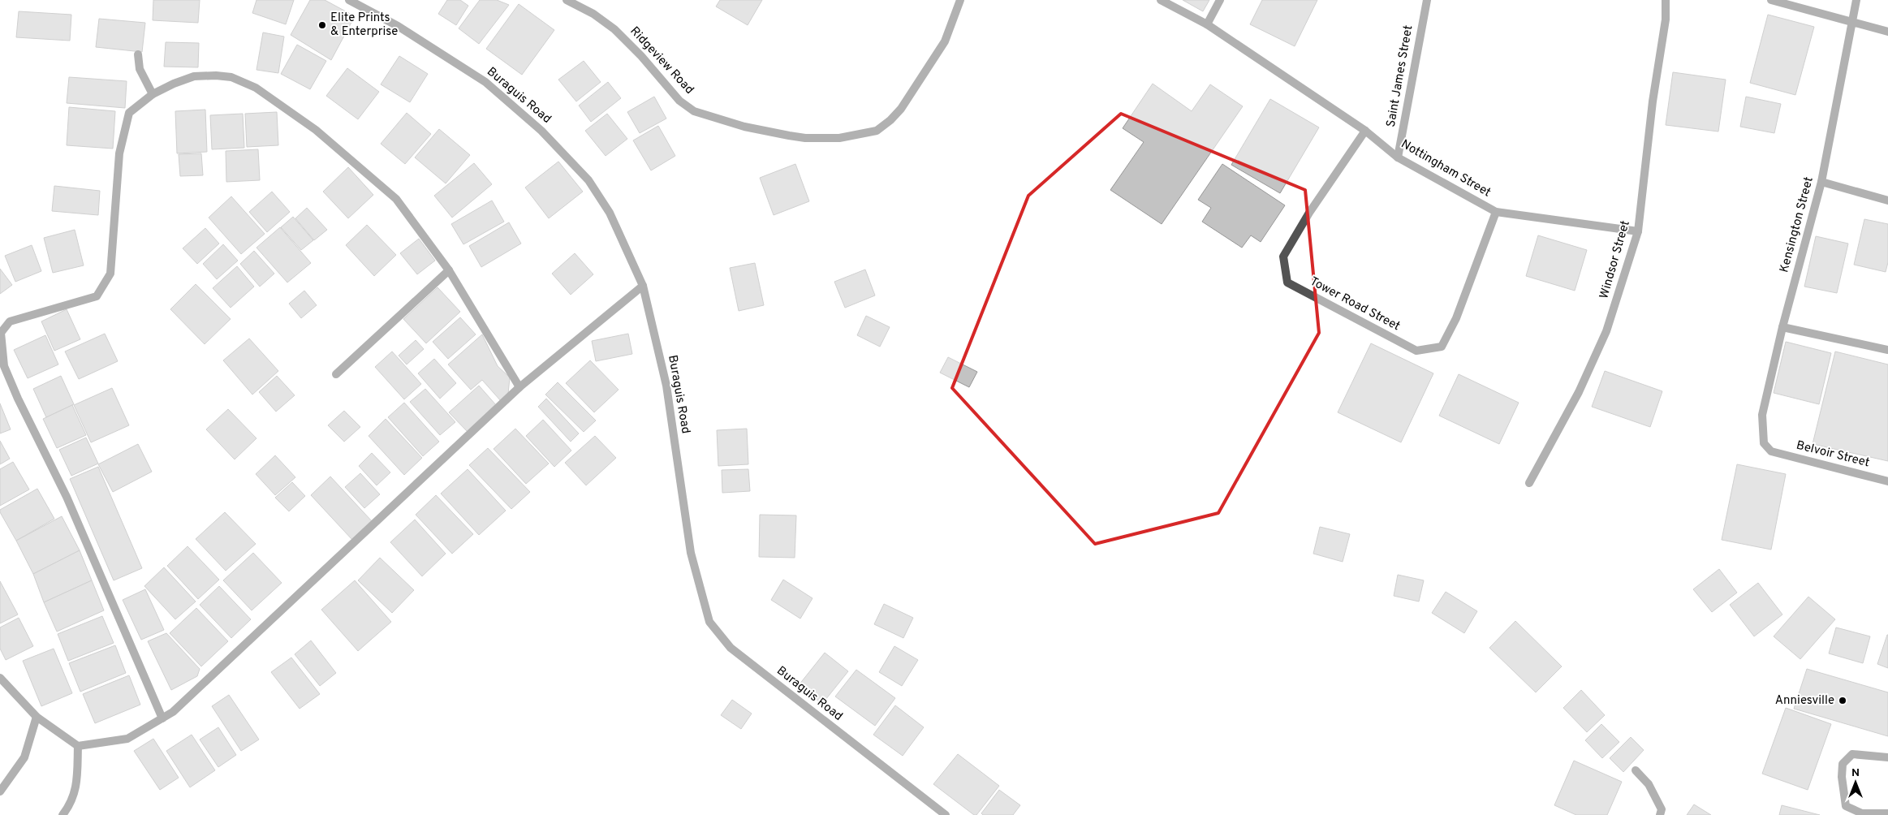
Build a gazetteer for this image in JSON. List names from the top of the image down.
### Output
{
  "streets": {
    "street": [
      "Ridgeview Road",
      "Saint James Street",
      "Buraguis Road",
      "Nottingham Street",
      "Kensington Street",
      "Windsor Street",
      "Tower Road Street",
      "Belvoir Street"
    ]
  },
  "crossings": [
    ["Saint James Street", "Nottingham Street"],
    ["Nottingham Street", "Windsor Street"],
    ["Nottingham Street", "Tower Road Street"],
    ["Kensington Street", "Belvoir Street"]
  ],
  "places": ["Elite Prints & Enterprise", "Anniesville"],
  "north": "top"
}
